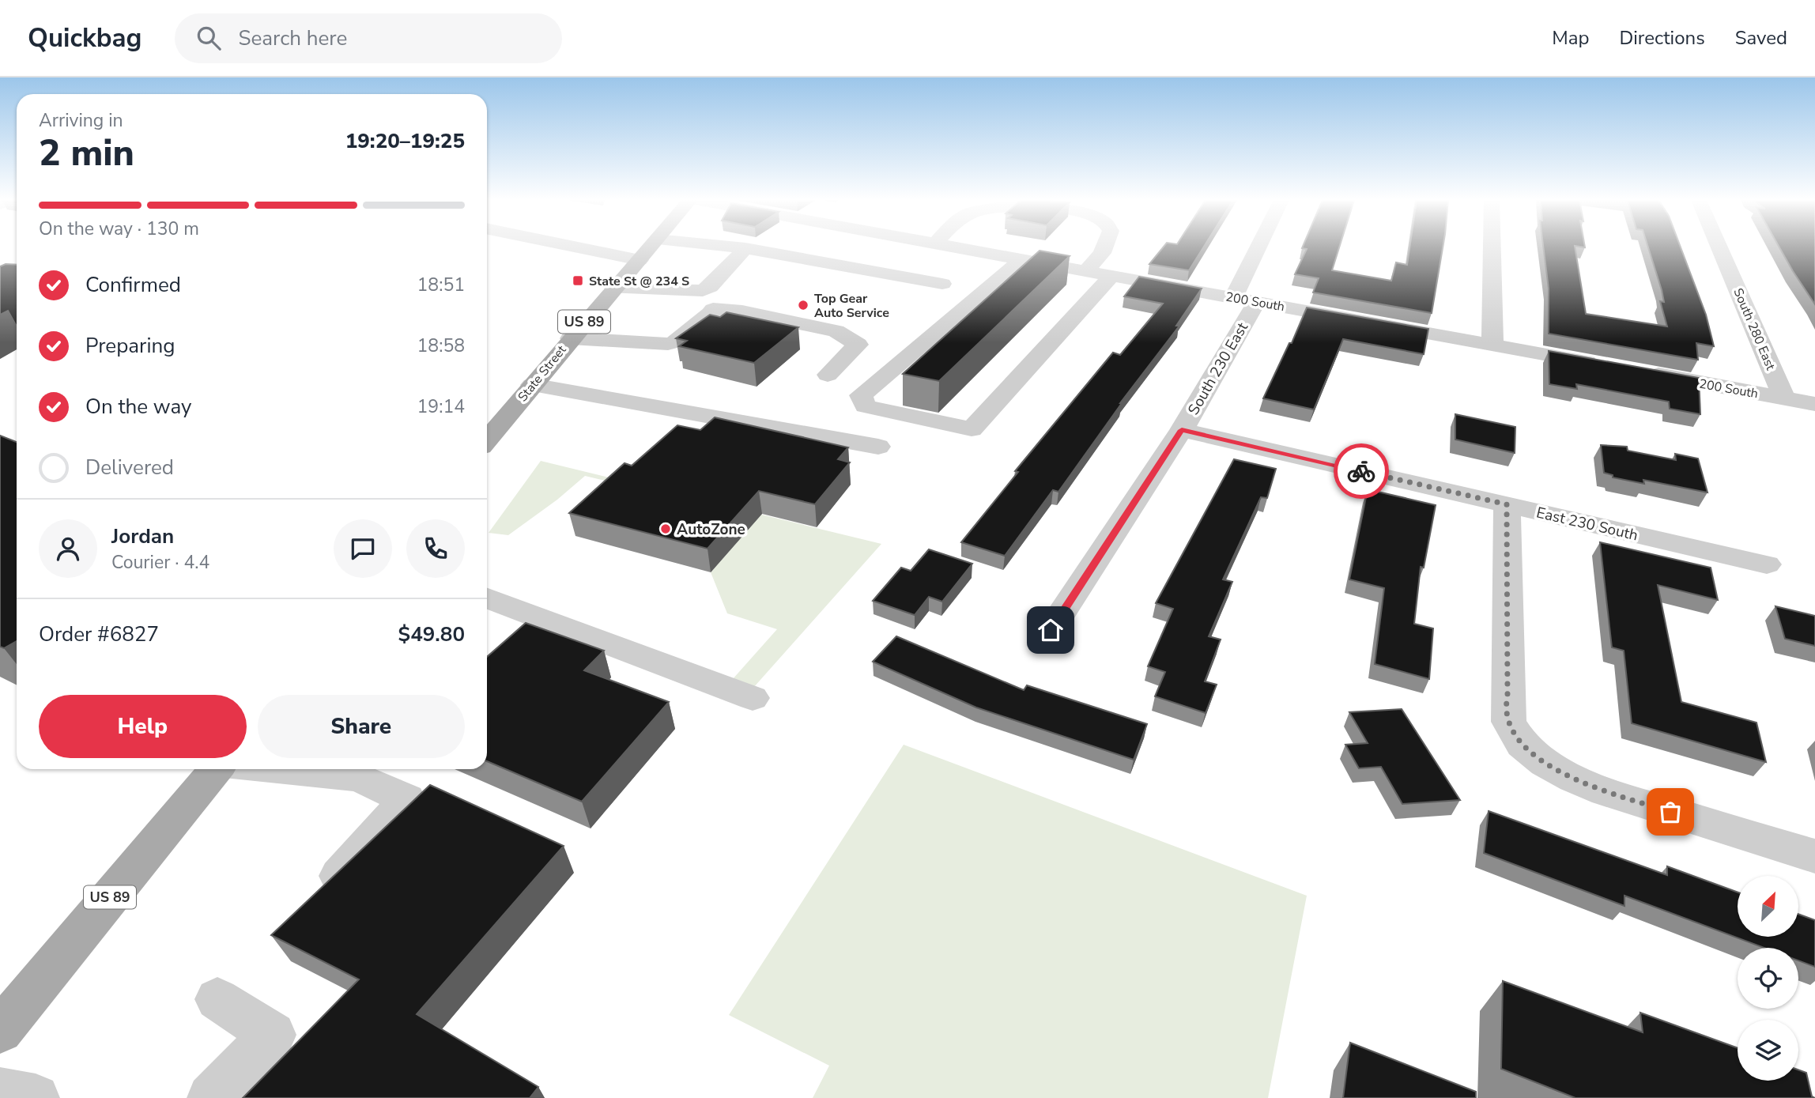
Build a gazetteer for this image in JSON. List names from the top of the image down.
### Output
{
  "streets": {
    "main road": ["US 89", "State Street"],
    "street": [
      "200 South",
      "South 280 East",
      "South 230 East",
      "East 230 South"
    ]
  },
  "crossings": [
    ["200 South", "South 280 East"],
    ["200 South", "South 230 East"],
    ["South 230 East", "East 230 South"]
  ],
  "places": {
    "transit": ["State St @ 234 S"],
    "other": ["Top Gear Auto Service", "AutoZone"]
  },
  "north": "top right",
  "page": {
    "header": "Quickbag",
    "search": "Search here",
    "nav": ["Map", "Directions", "Saved"],
    "heading": ["2 min", "Arriving in", "19:20–19:25"],
    "panel": [
      "Jordan",
      "Courier · 4.4",
      "Order #6827",
      "$49.80"
    ],
    "bar": "On the way · 130 m",
    "list": [
      ["Confirmed", "18:51"],
      ["Preparing", "18:58"],
      ["On the way", "19:14"],
      "Delivered"
    ],
    "buttons": ["Help", "Share"]
  }
}
